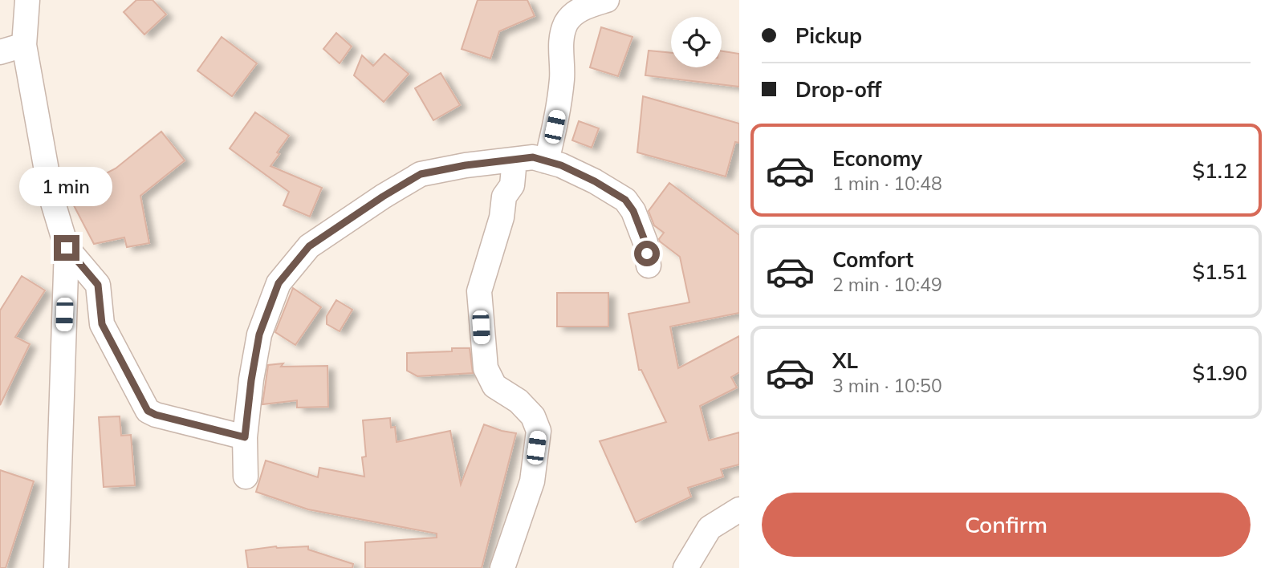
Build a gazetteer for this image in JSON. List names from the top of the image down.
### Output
{
  "page": {
    "banner": ["Pickup", "Drop-off"],
    "list": [
      {
        "name": "Economy",
        "note": "1 min · 10:48",
        "value": "$1.12"
      },
      {
        "name": "Comfort",
        "note": "2 min · 10:49",
        "value": "$1.51"
      },
      {
        "name": "XL",
        "note": "3 min · 10:50",
        "value": "$1.90"
      }
    ],
    "bubble": "1 min",
    "buttons": "Confirm"
  }
}
